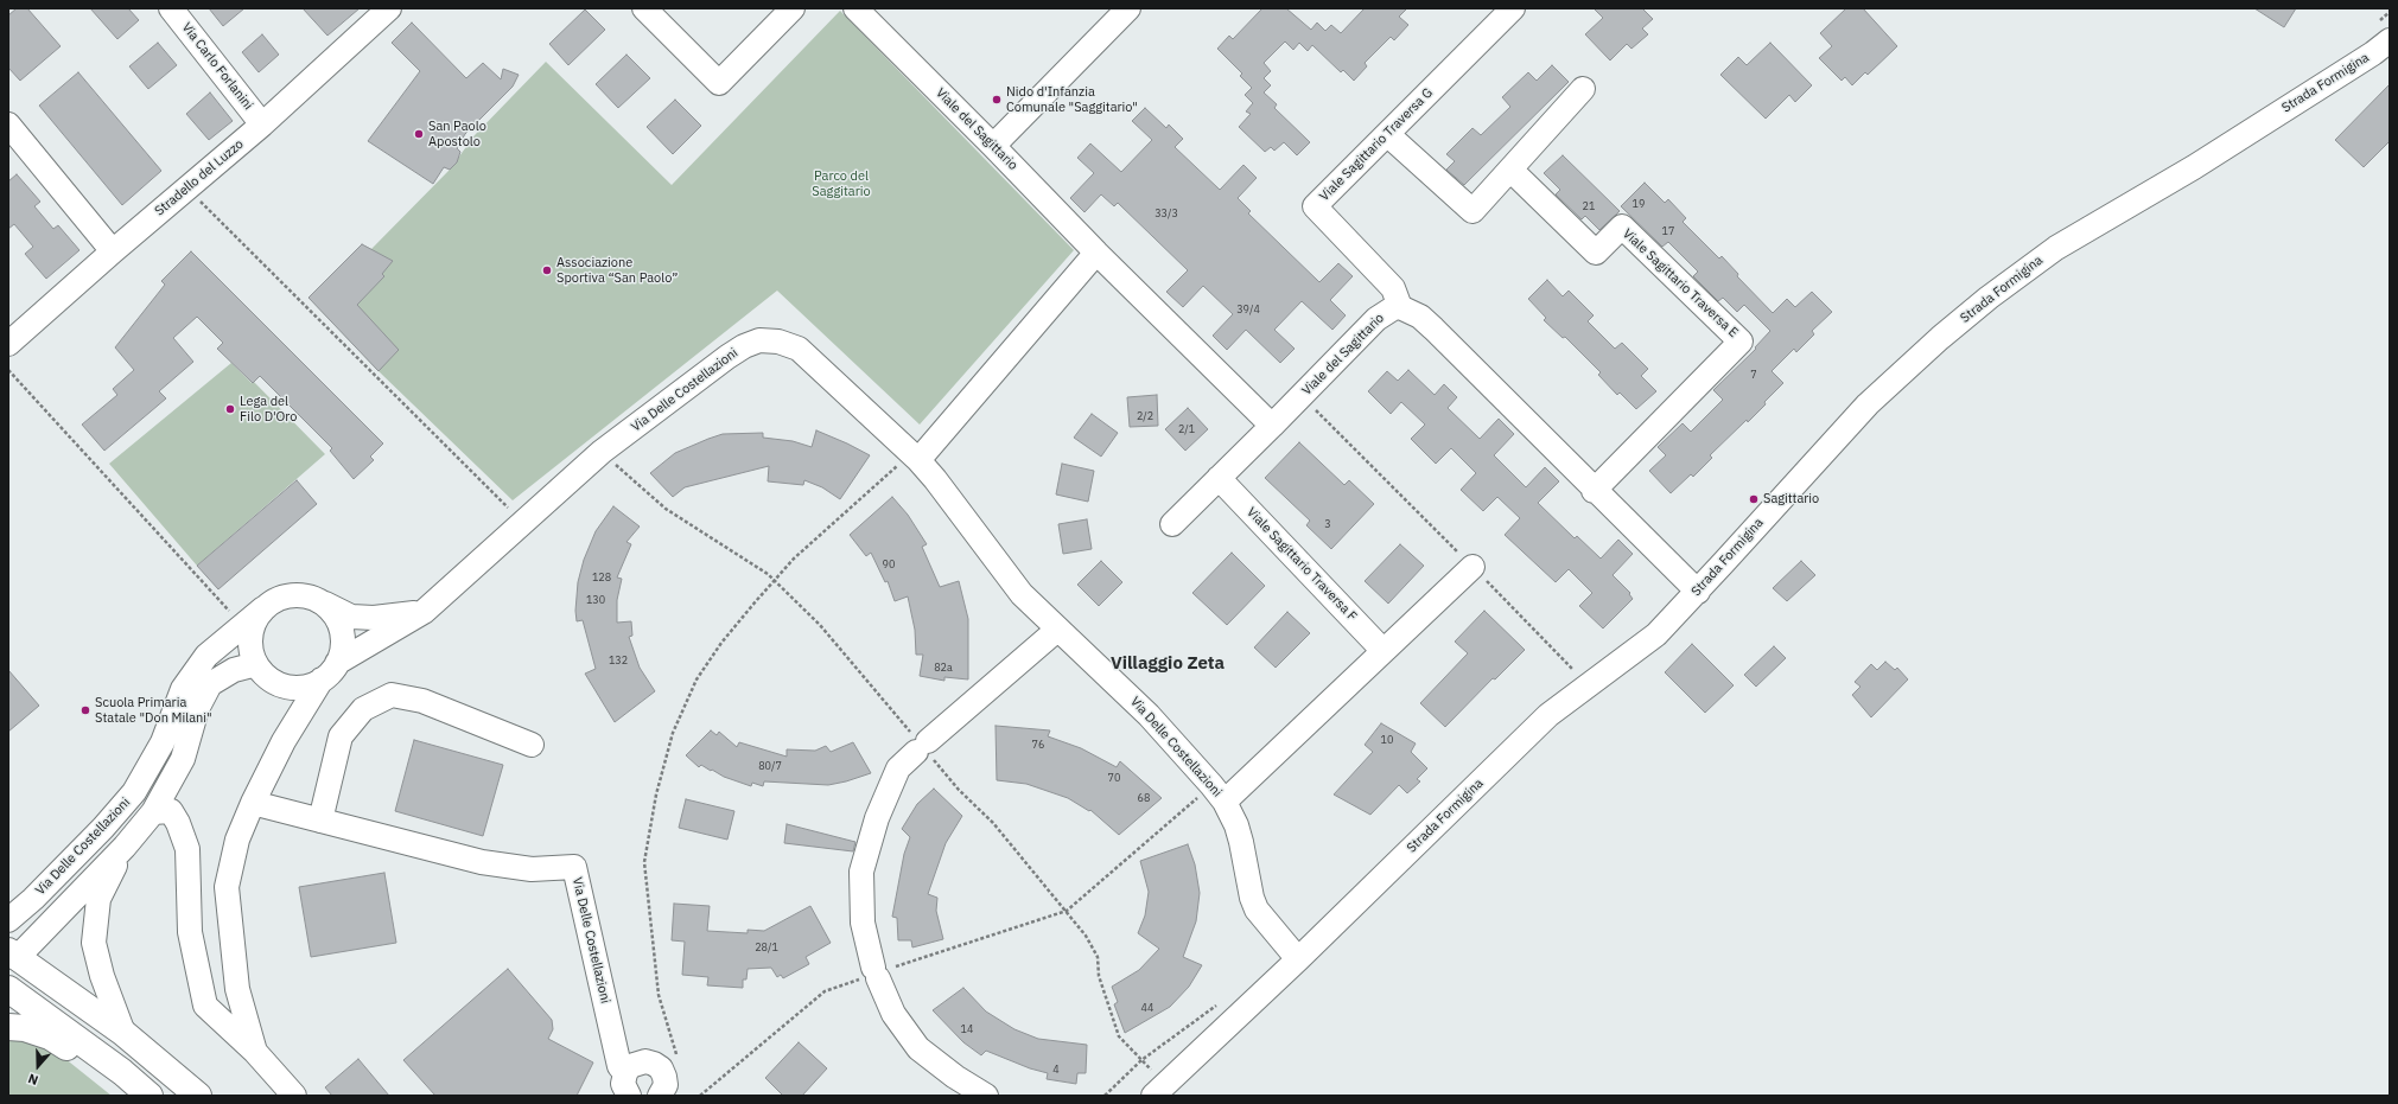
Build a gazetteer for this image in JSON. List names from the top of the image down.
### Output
{
  "streets": {
    "street": [
      "Via Carlo Forlanini",
      "Strada Formigina",
      "Viale del Sagittario",
      "Viale Sagittario Traversa G",
      "Stradello del Luzzo",
      "Viale Sagittario Traversa E",
      "Via Delle Costellazioni",
      "Viale Sagittario Traversa F"
    ]
  },
  "crossings": [
    ["Via Carlo Forlanini", "Stradello del Luzzo"],
    ["Strada Formigina", "Viale del Sagittario"],
    ["Strada Formigina", "Via Delle Costellazioni"],
    ["Viale del Sagittario", "Viale Sagittario Traversa G"],
    ["Viale del Sagittario", "Viale Sagittario Traversa E"]
  ],
  "districts": ["Villaggio Zeta"],
  "parks": ["Parco del Saggitario"],
  "places": [
    "Nido d'Infanzia Comunale \"Saggitario\"",
    "San Paolo Apostolo",
    "Associazione Sportiva “San Paolo”",
    "Lega del Filo D'Oro",
    "Sagittario",
    "Scuola Primaria Statale \"Don Milani\""
  ],
  "house_numbers": [
    "19",
    "21",
    "33/3",
    "17",
    "39/4",
    "7",
    "2/2",
    "2/1",
    "3",
    "90",
    "128",
    "130",
    "132",
    "82a",
    "10",
    "76",
    "80/7",
    "70",
    "68",
    "28/1",
    "44",
    "14",
    "4"
  ],
  "north": "bottom"
}
